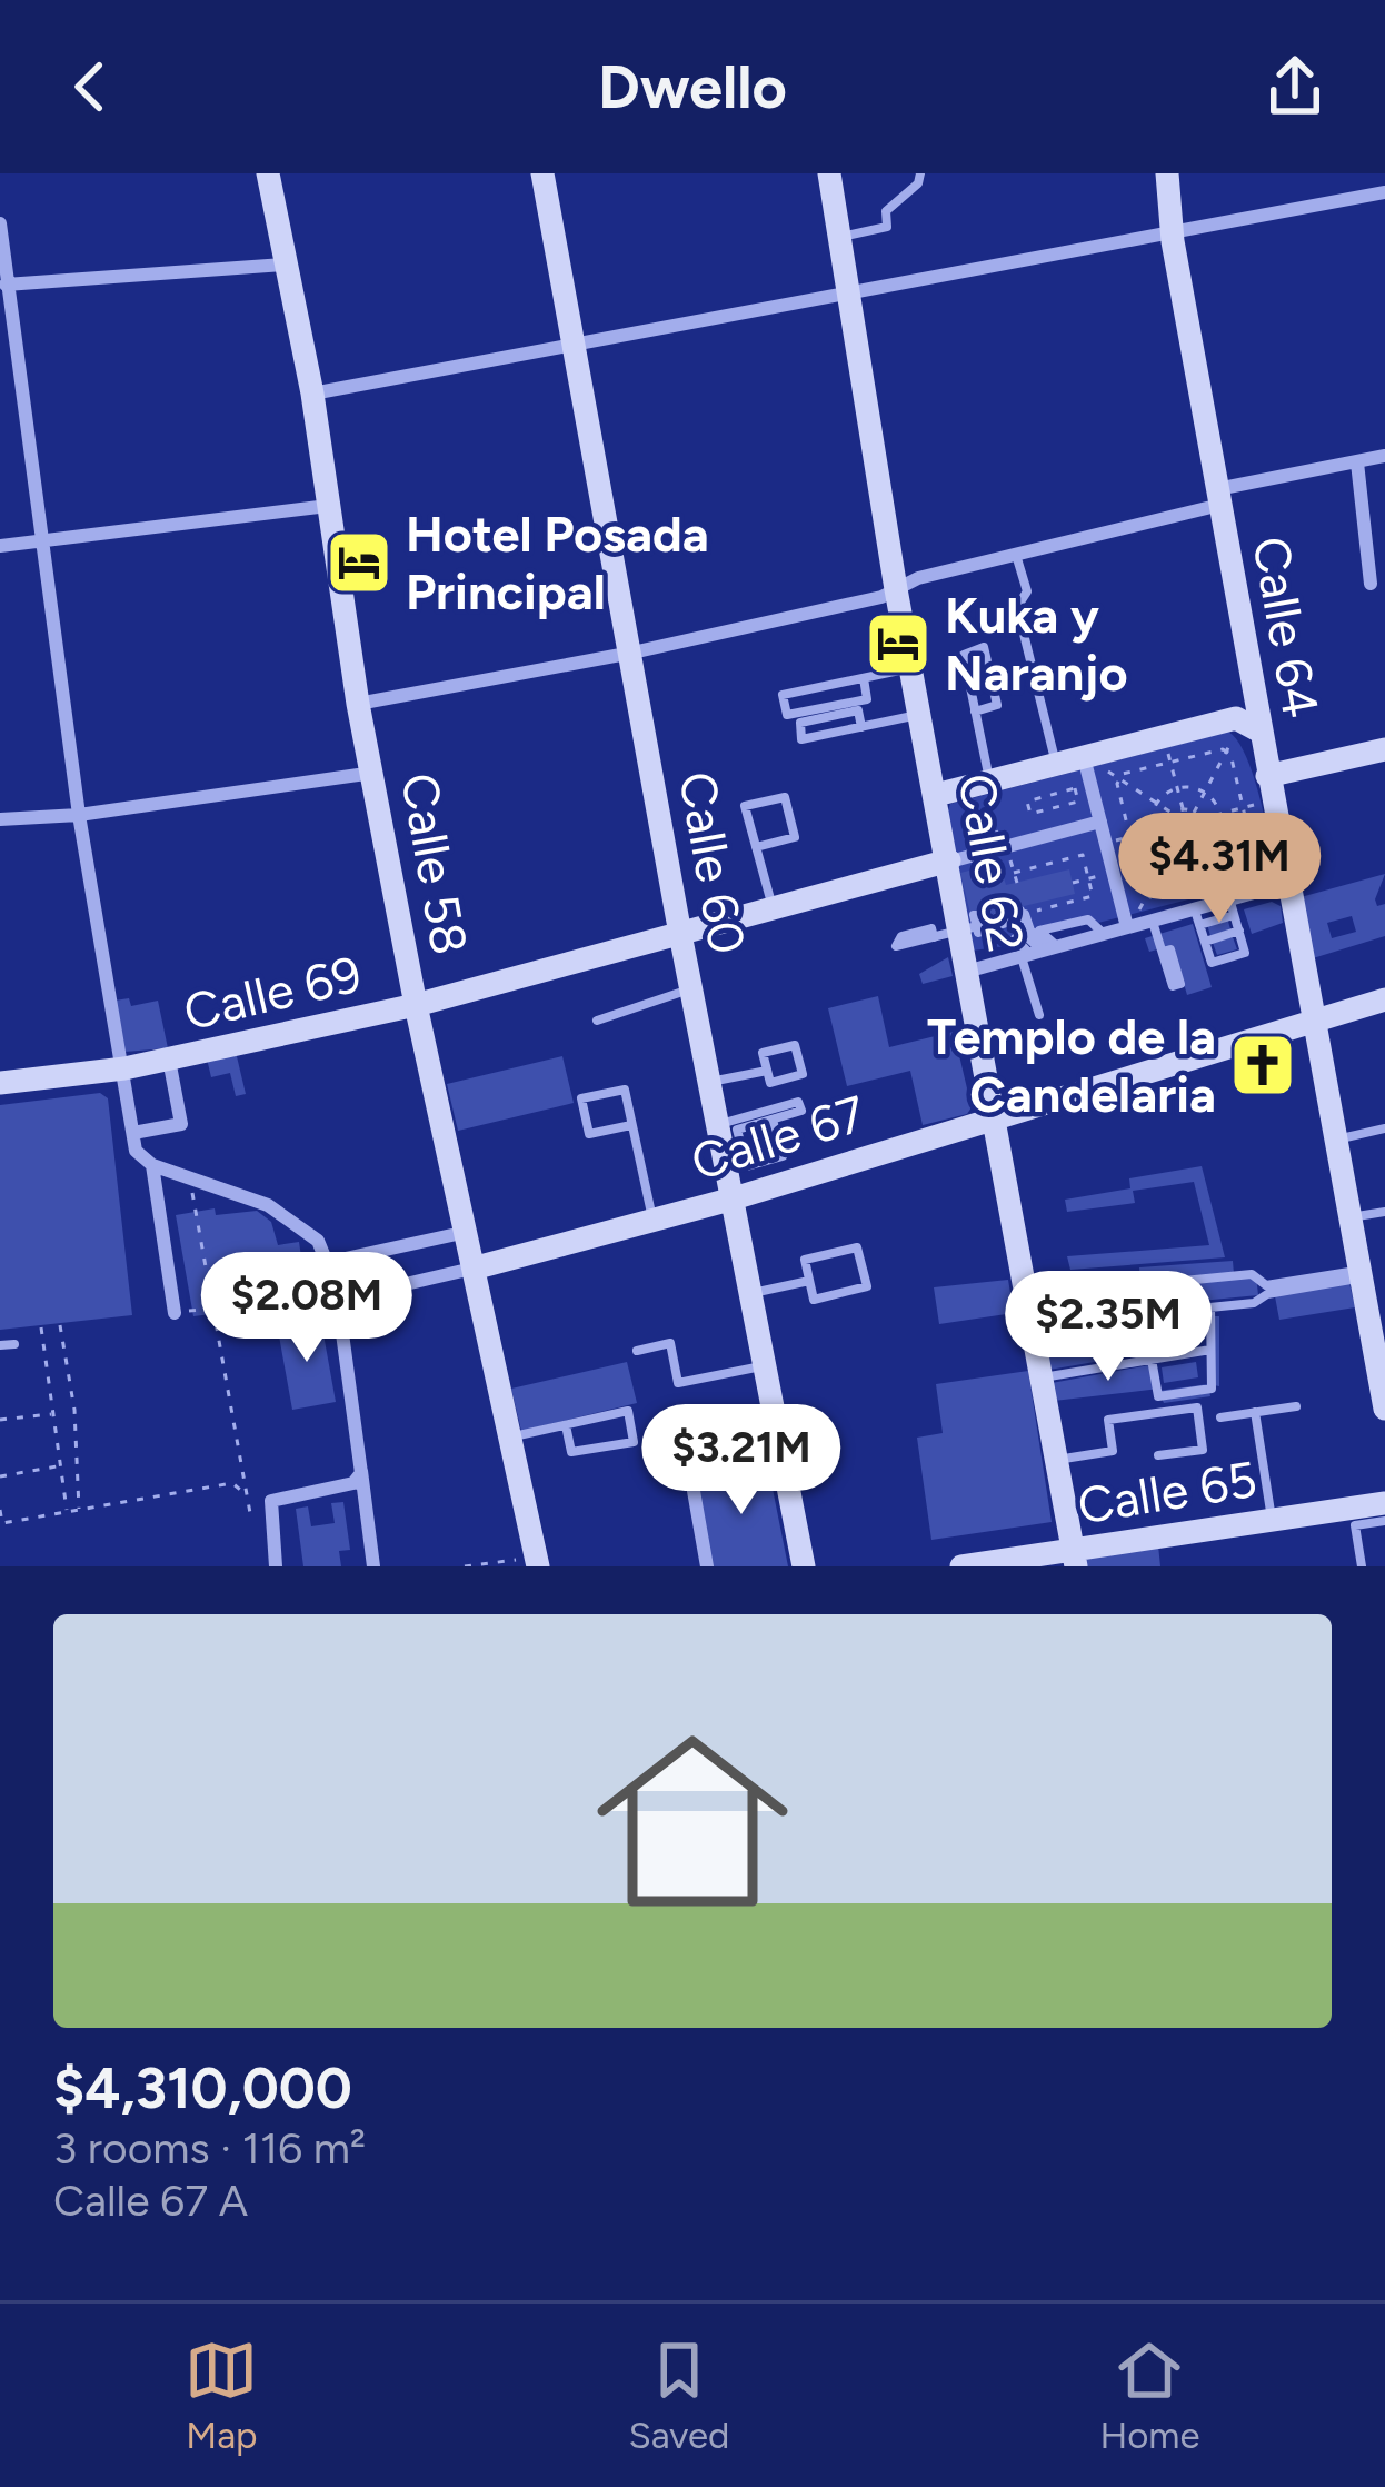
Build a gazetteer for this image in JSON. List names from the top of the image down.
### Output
{
  "streets": {
    "main road": [
      "Calle 64",
      "Calle 60",
      "Calle 62",
      "Calle 58",
      "Calle 69",
      "Calle 67",
      "Calle 65"
    ]
  },
  "crossings": [
    ["Calle 64", "Calle 67"],
    ["Calle 60", "Calle 69"],
    ["Calle 60", "Calle 67"],
    ["Calle 62", "Calle 69"],
    ["Calle 62", "Calle 67"],
    ["Calle 62", "Calle 65"],
    ["Calle 58", "Calle 69"],
    ["Calle 58", "Calle 67"]
  ],
  "places": {
    "hotel": ["Hotel Posada Principal", "Kuka y Naranjo"],
    "church": ["Templo de la Candelaria"]
  },
  "page": {
    "header": "Dwello",
    "price": [
      "$4.31M",
      "$2.08M",
      "$2.35M",
      "$3.21M"
    ],
    "list": [
      {
        "name": "$4,310,000",
        "note": "3 rooms · 116 m² · Calle 67 A"
      }
    ],
    "tabs": ["Map", "Saved", "Home"]
  }
}
